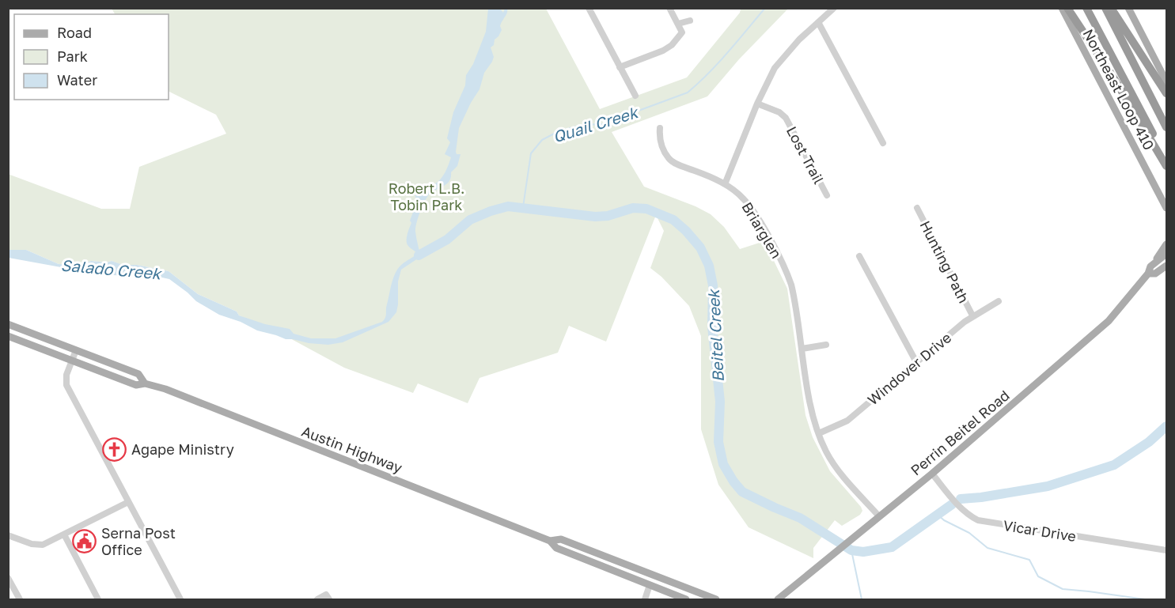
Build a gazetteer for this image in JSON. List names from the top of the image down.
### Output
{
  "streets": {
    "main road": ["Northeast Loop 410", "Perrin Beitel Road", "Austin Highway"],
    "street": [
      "Lost Trail",
      "Briarglen",
      "Hunting Path",
      "Windover Drive",
      "Vicar Drive"
    ]
  },
  "crossings": [
    ["Briarglen", "Windover Drive"],
    ["Briarglen", "Perrin Beitel Road"],
    ["Hunting Path", "Windover Drive"],
    ["Perrin Beitel Road", "Vicar Drive"]
  ],
  "water": ["Quail Creek", "Salado Creek", "Beitel Creek"],
  "parks": ["Robert L.B. Tobin Park"],
  "places": {
    "church": ["Agape Ministry"],
    "public building": ["Serna Post Office"]
  },
  "legend": ["Road", "Park", "Water"]
}
